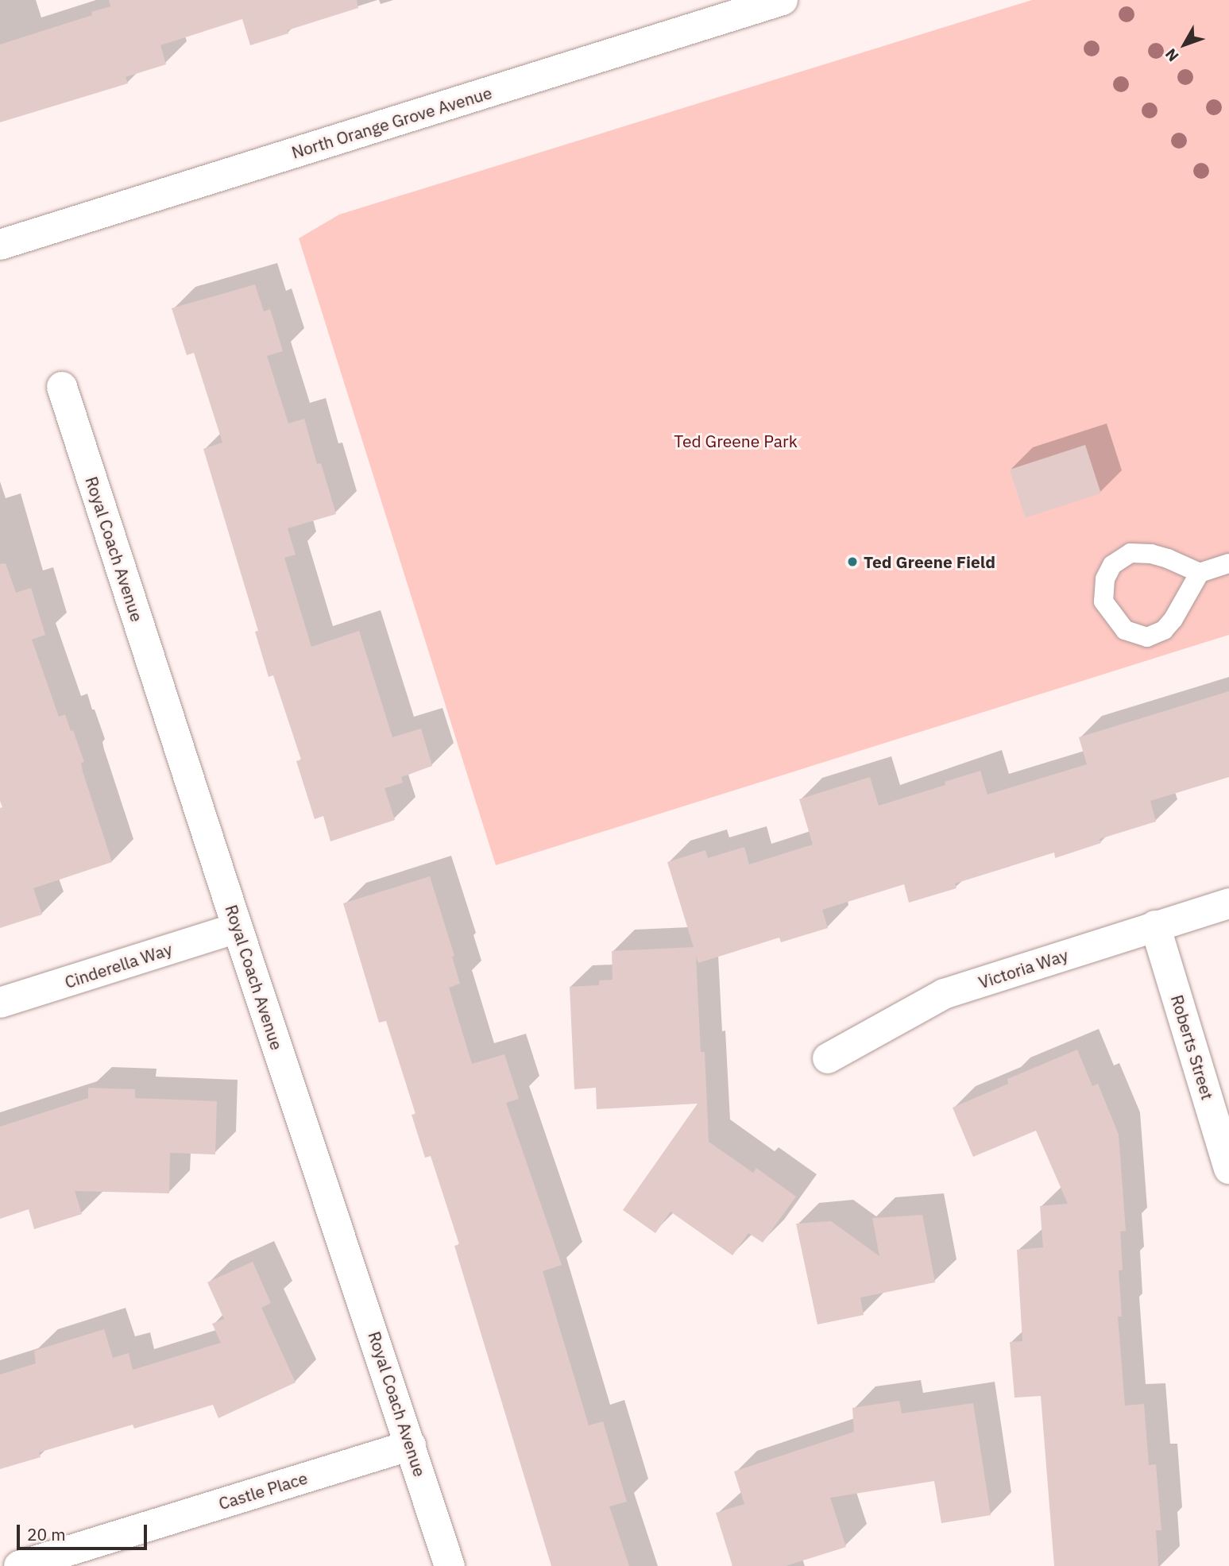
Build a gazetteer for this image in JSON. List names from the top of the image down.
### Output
{
  "streets": {
    "street": [
      "North Orange Grove Avenue",
      "Royal Coach Avenue",
      "Cinderella Way",
      "Victoria Way",
      "Roberts Street",
      "Castle Place"
    ]
  },
  "crossings": [
    ["Royal Coach Avenue", "Cinderella Way"],
    ["Royal Coach Avenue", "Castle Place"],
    ["Victoria Way", "Roberts Street"]
  ],
  "parks": ["Ted Greene Park"],
  "places": ["Ted Greene Field"],
  "scale_bar": "20 m",
  "north": "bottom left"
}
